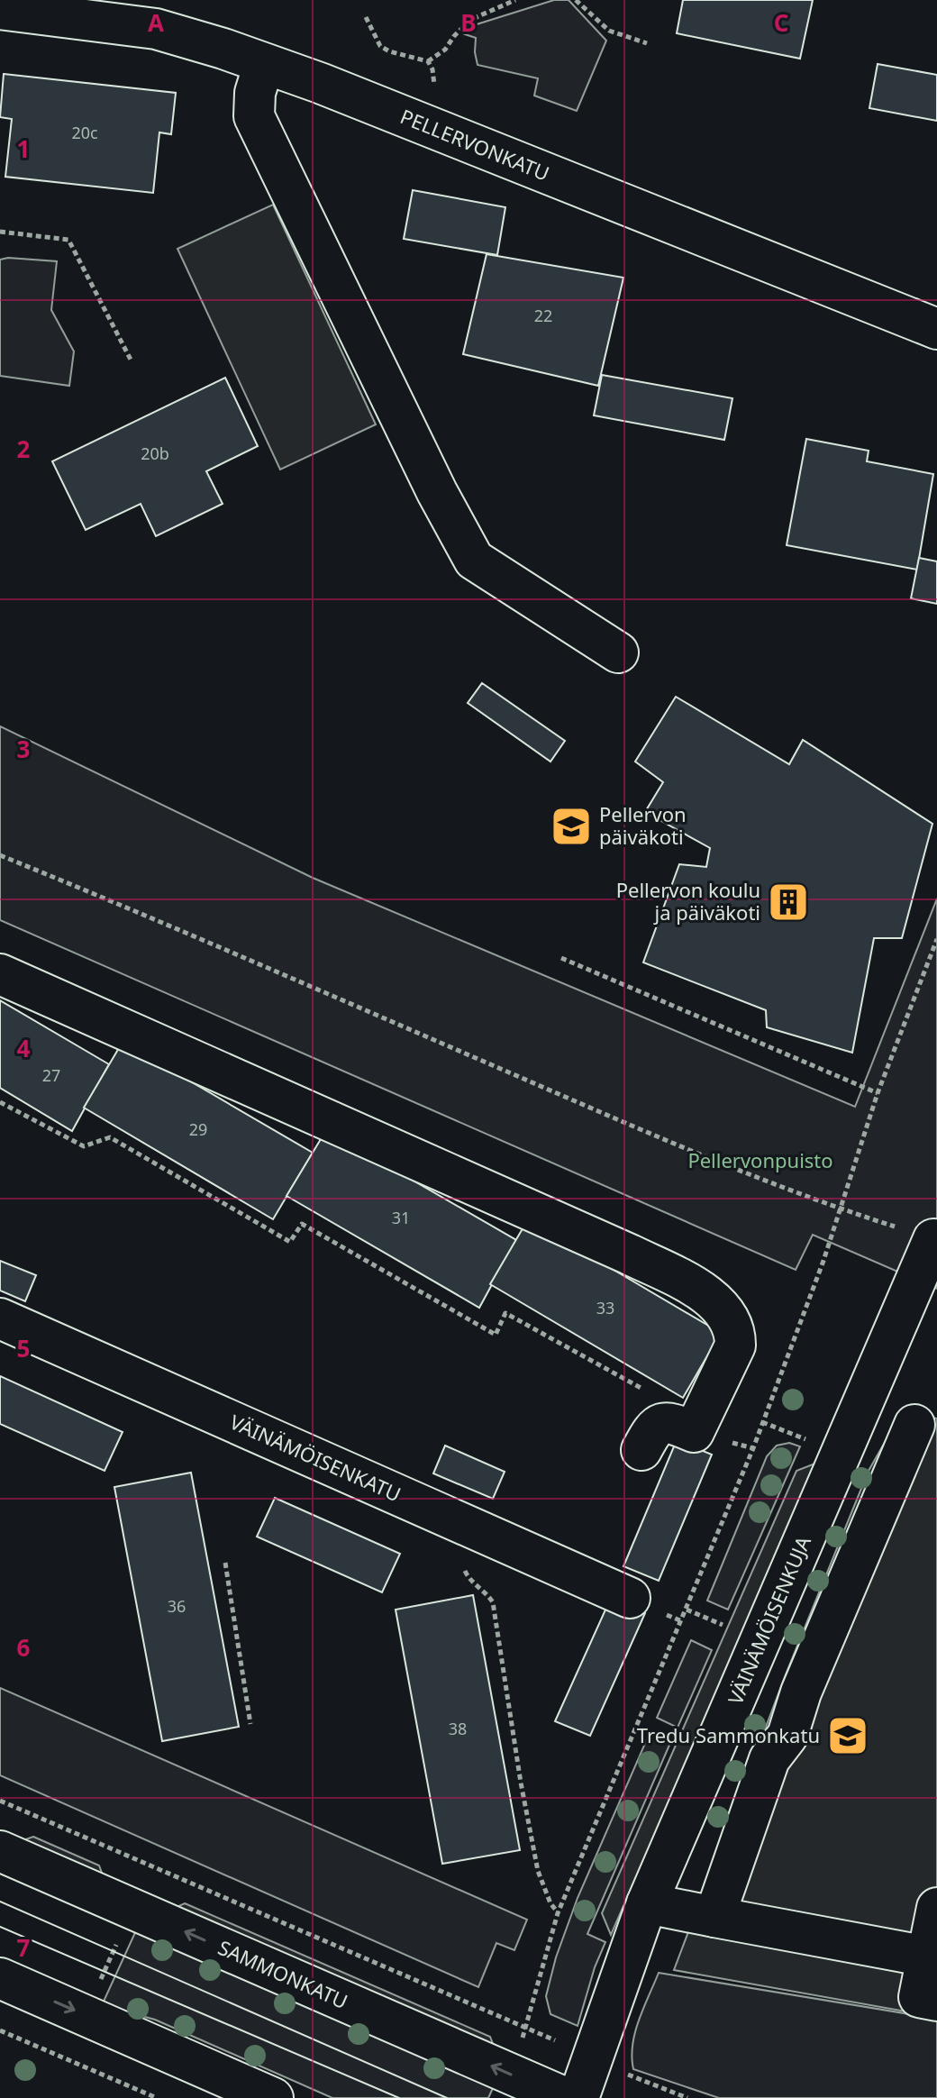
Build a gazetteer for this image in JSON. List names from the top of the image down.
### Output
{
  "streets": {
    "street": [
      "PELLERVONKATU",
      "VÄINÄMÖISENKATU",
      "VÄINÄMÖISENKUJA",
      "SAMMONKATU"
    ]
  },
  "parks": ["Pellervonpuisto"],
  "places": {
    "school or university": ["Pellervon päiväkoti", "Tredu Sammonkatu"],
    "building": ["Pellervon koulu ja päiväkoti"]
  },
  "house_numbers": [
    "20c",
    "22",
    "20b",
    "27",
    "29",
    "31",
    "33",
    "36",
    "38"
  ],
  "grid": {
    "columns": ["A", "B", "C"],
    "rows": [
      "1",
      "2",
      "3",
      "4",
      "5",
      "6",
      "7"
    ]
  }
}
